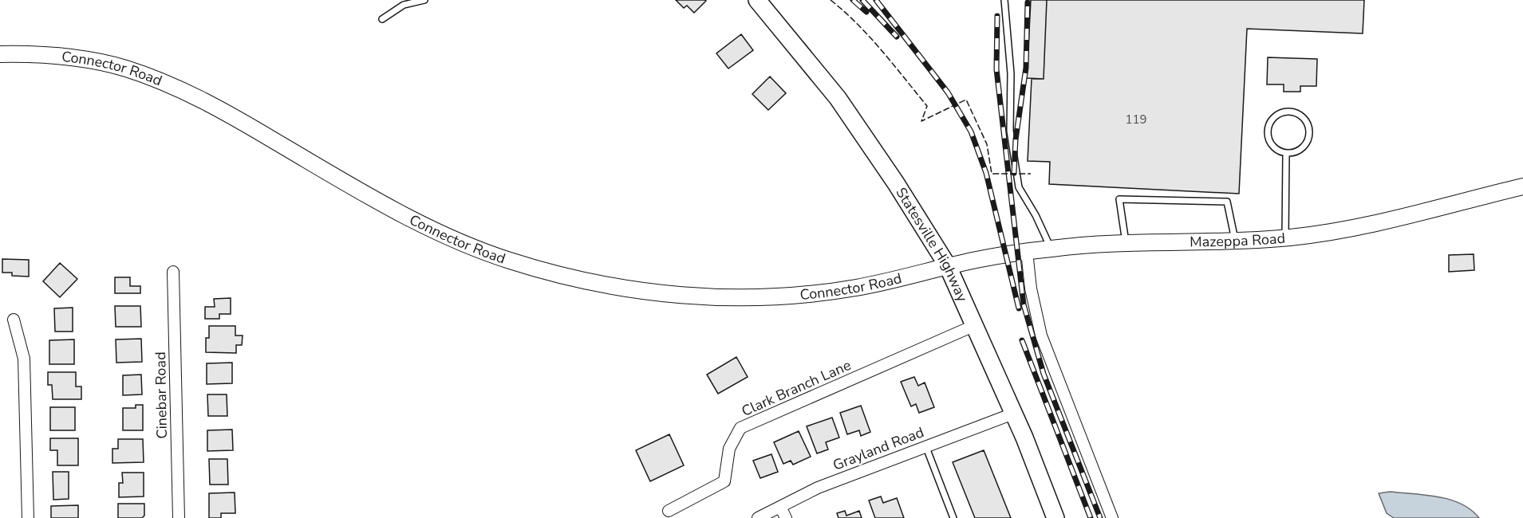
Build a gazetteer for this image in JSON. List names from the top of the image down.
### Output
{
  "streets": {
    "main road": ["Statesville Highway"],
    "street": [
      "Connector Road",
      "Mazeppa Road",
      "Clark Branch Lane",
      "Cinebar Road",
      "Grayland Road"
    ]
  },
  "crossings": [
    ["Connector Road", "Mazeppa Road"],
    ["Connector Road", "Statesville Highway"],
    ["Mazeppa Road", "Statesville Highway"],
    ["Statesville Highway", "Clark Branch Lane"],
    ["Statesville Highway", "Grayland Road"]
  ],
  "house_numbers": ["119"]
}
